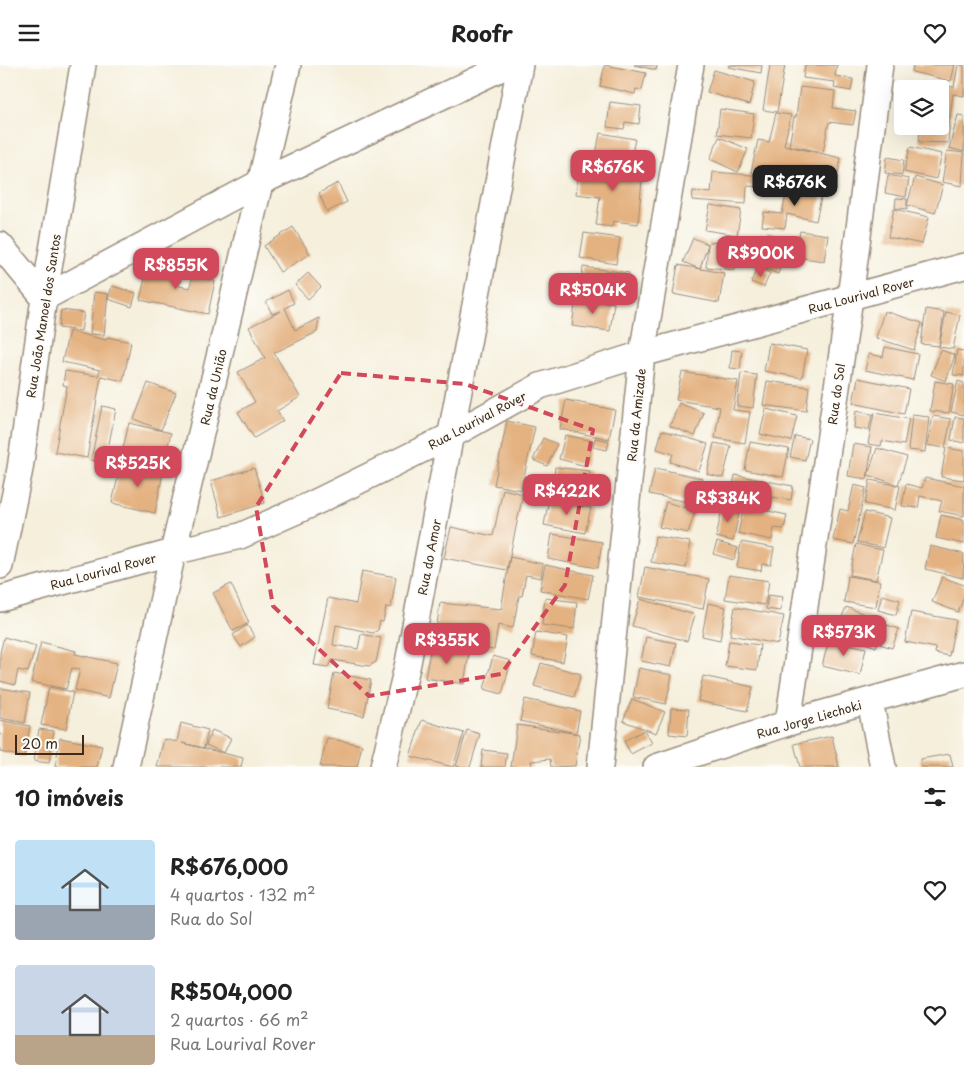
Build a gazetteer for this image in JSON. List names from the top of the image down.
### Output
{
  "streets": {
    "street": [
      "Rua Lourival Rover",
      "Rua João Manoel dos Santos",
      "Rua da União",
      "Rua do Sol",
      "Rua da Amizade",
      "Rua do Amor",
      "Rua Jorge Liechoki"
    ]
  },
  "crossings": [
    ["Rua Lourival Rover", "Rua da União"],
    ["Rua Lourival Rover", "Rua do Sol"],
    ["Rua Lourival Rover", "Rua da Amizade"],
    ["Rua Lourival Rover", "Rua do Amor"],
    ["Rua do Sol", "Rua Jorge Liechoki"]
  ],
  "scale_bar": "20 m",
  "page": {
    "header": "Roofr",
    "price": [
      "R$676K",
      "R$676K",
      "R$900K",
      "R$855K",
      "R$504K",
      "R$525K",
      "R$422K",
      "R$384K",
      "R$573K",
      "R$355K"
    ],
    "scale": "20 m",
    "heading": "10 imóveis",
    "list": [
      {
        "name": "R$676,000",
        "note": "4 quartos · 132 m² · Rua do Sol"
      },
      {
        "name": "R$504,000",
        "note": "2 quartos · 66 m² · Rua Lourival Rover"
      }
    ]
  }
}
